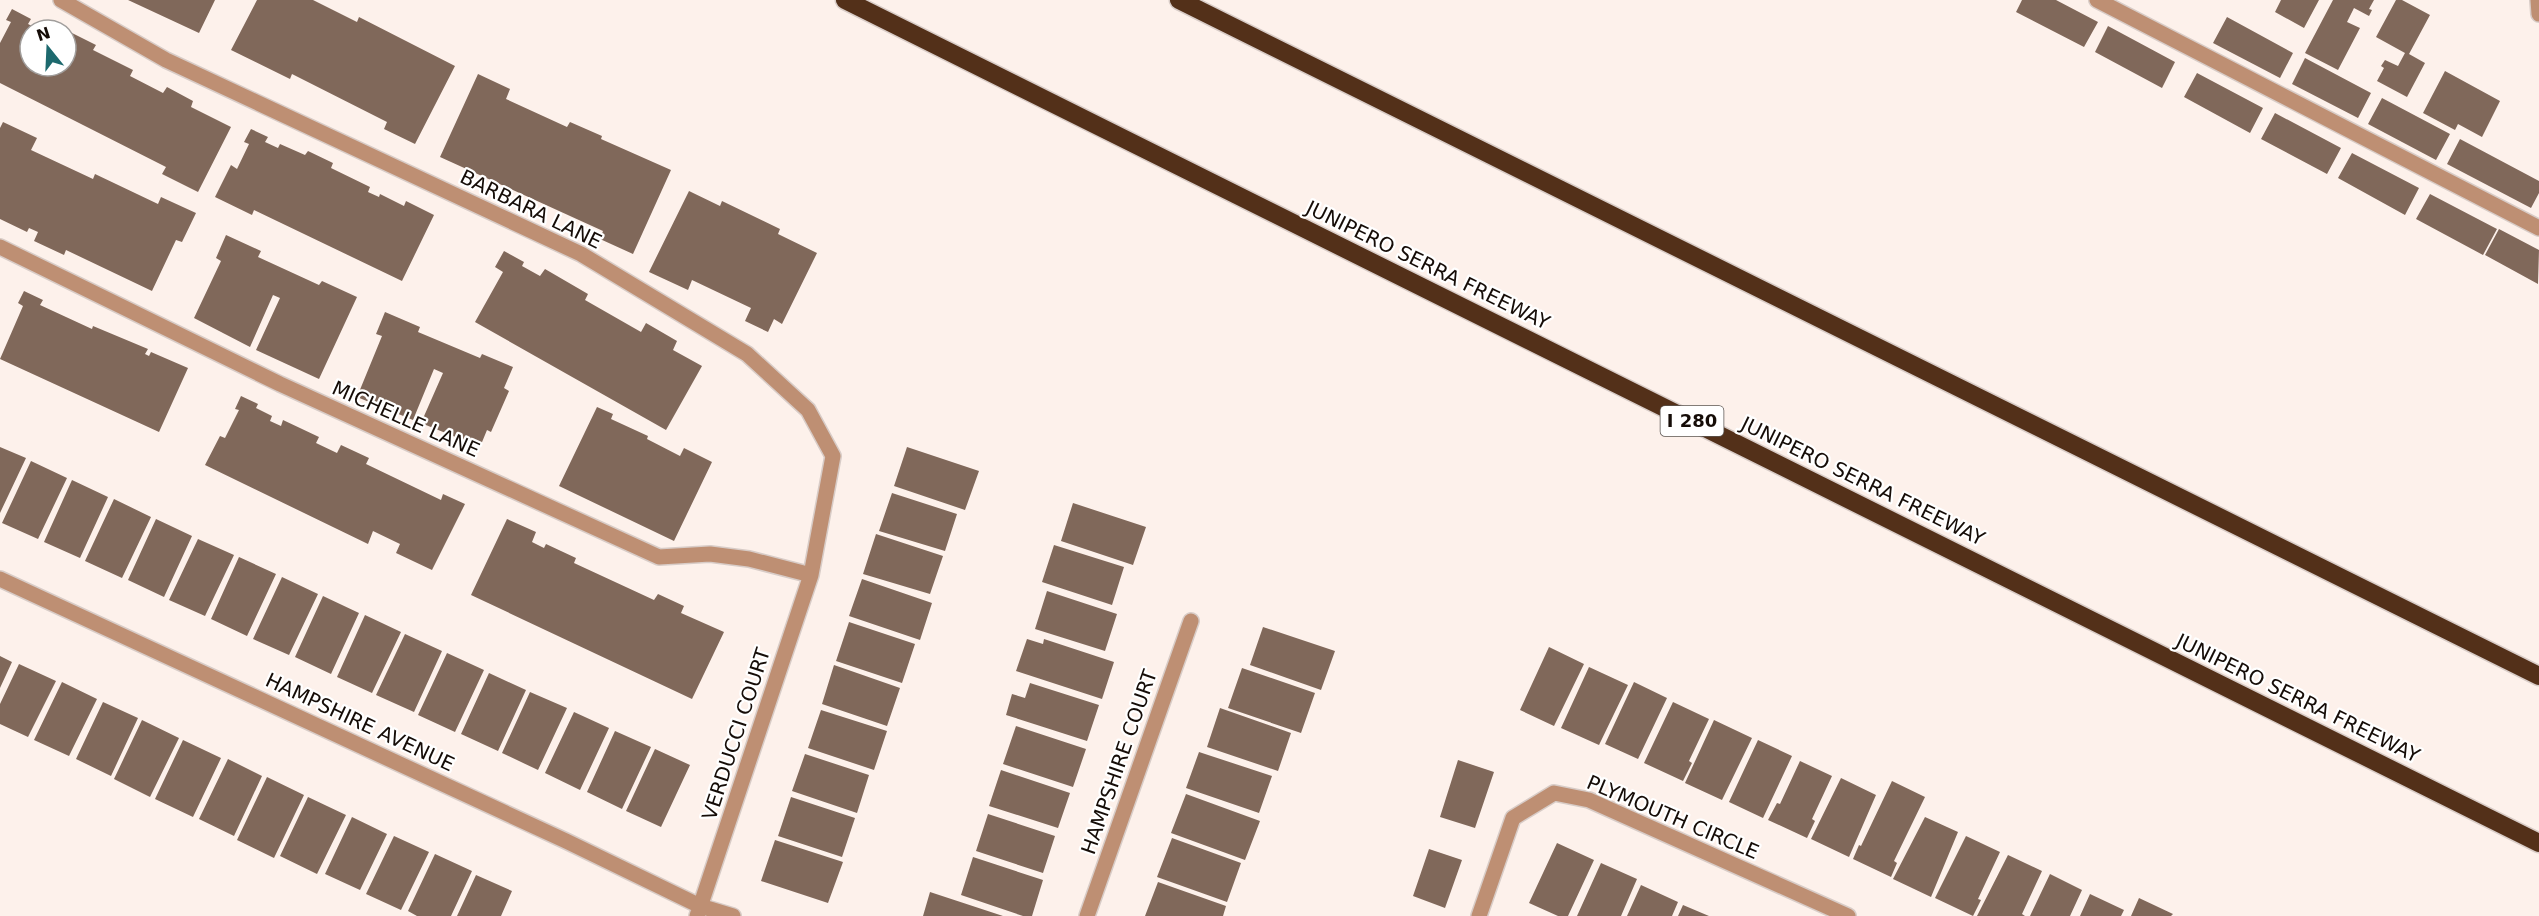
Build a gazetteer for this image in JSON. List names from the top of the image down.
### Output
{
  "streets": {
    "highway": ["JUNIPERO SERRA FREEWAY", "I 280"],
    "street": [
      "BARBARA LANE",
      "MICHELLE LANE",
      "HAMPSHIRE AVENUE",
      "VERDUCCI COURT",
      "HAMPSHIRE COURT",
      "PLYMOUTH CIRCLE"
    ]
  },
  "crossings": [
    ["BARBARA LANE", "MICHELLE LANE"],
    ["BARBARA LANE", "VERDUCCI COURT"],
    ["MICHELLE LANE", "VERDUCCI COURT"],
    ["HAMPSHIRE AVENUE", "VERDUCCI COURT"]
  ],
  "north": "top"
}
